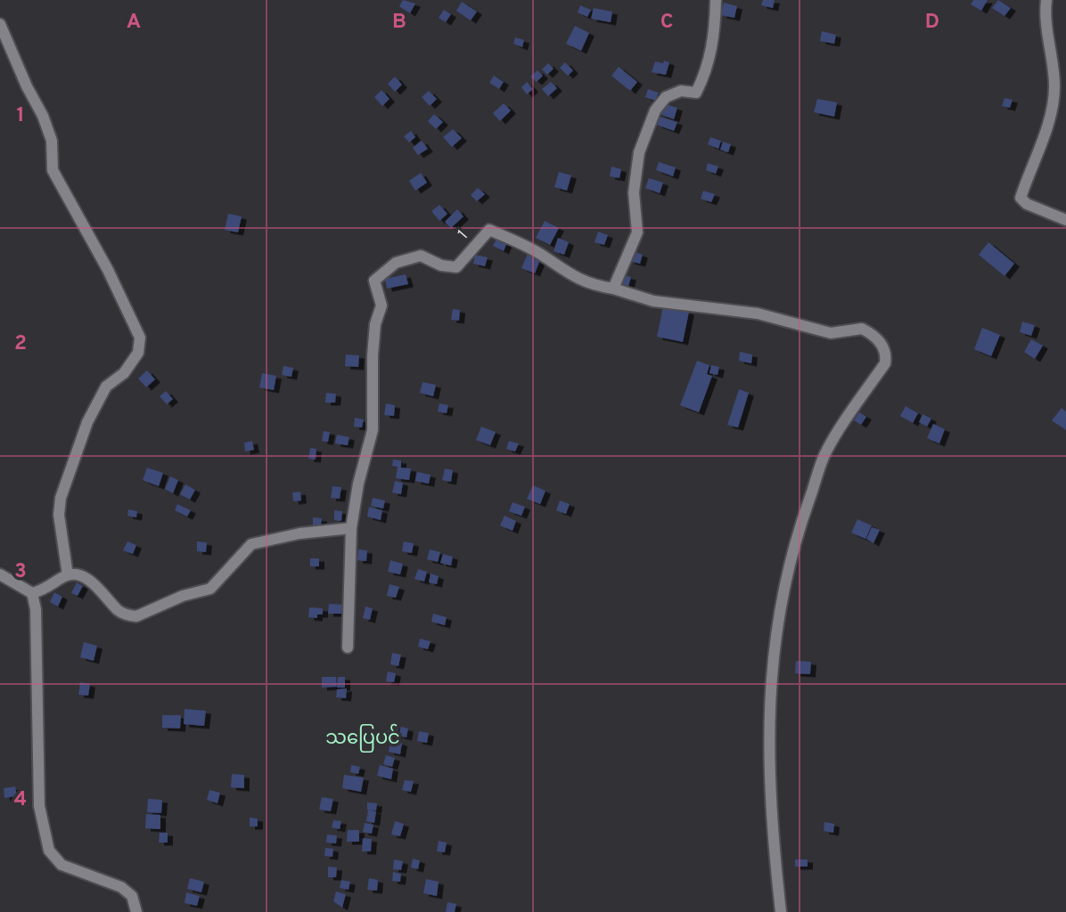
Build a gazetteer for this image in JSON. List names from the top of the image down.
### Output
{
  "streets": {
    "street": ["1"]
  },
  "districts": ["သပြေပင်"],
  "grid": {
    "columns": [
      "A",
      "B",
      "C",
      "D"
    ],
    "rows": [
      "1",
      "2",
      "3",
      "4"
    ]
  }
}
